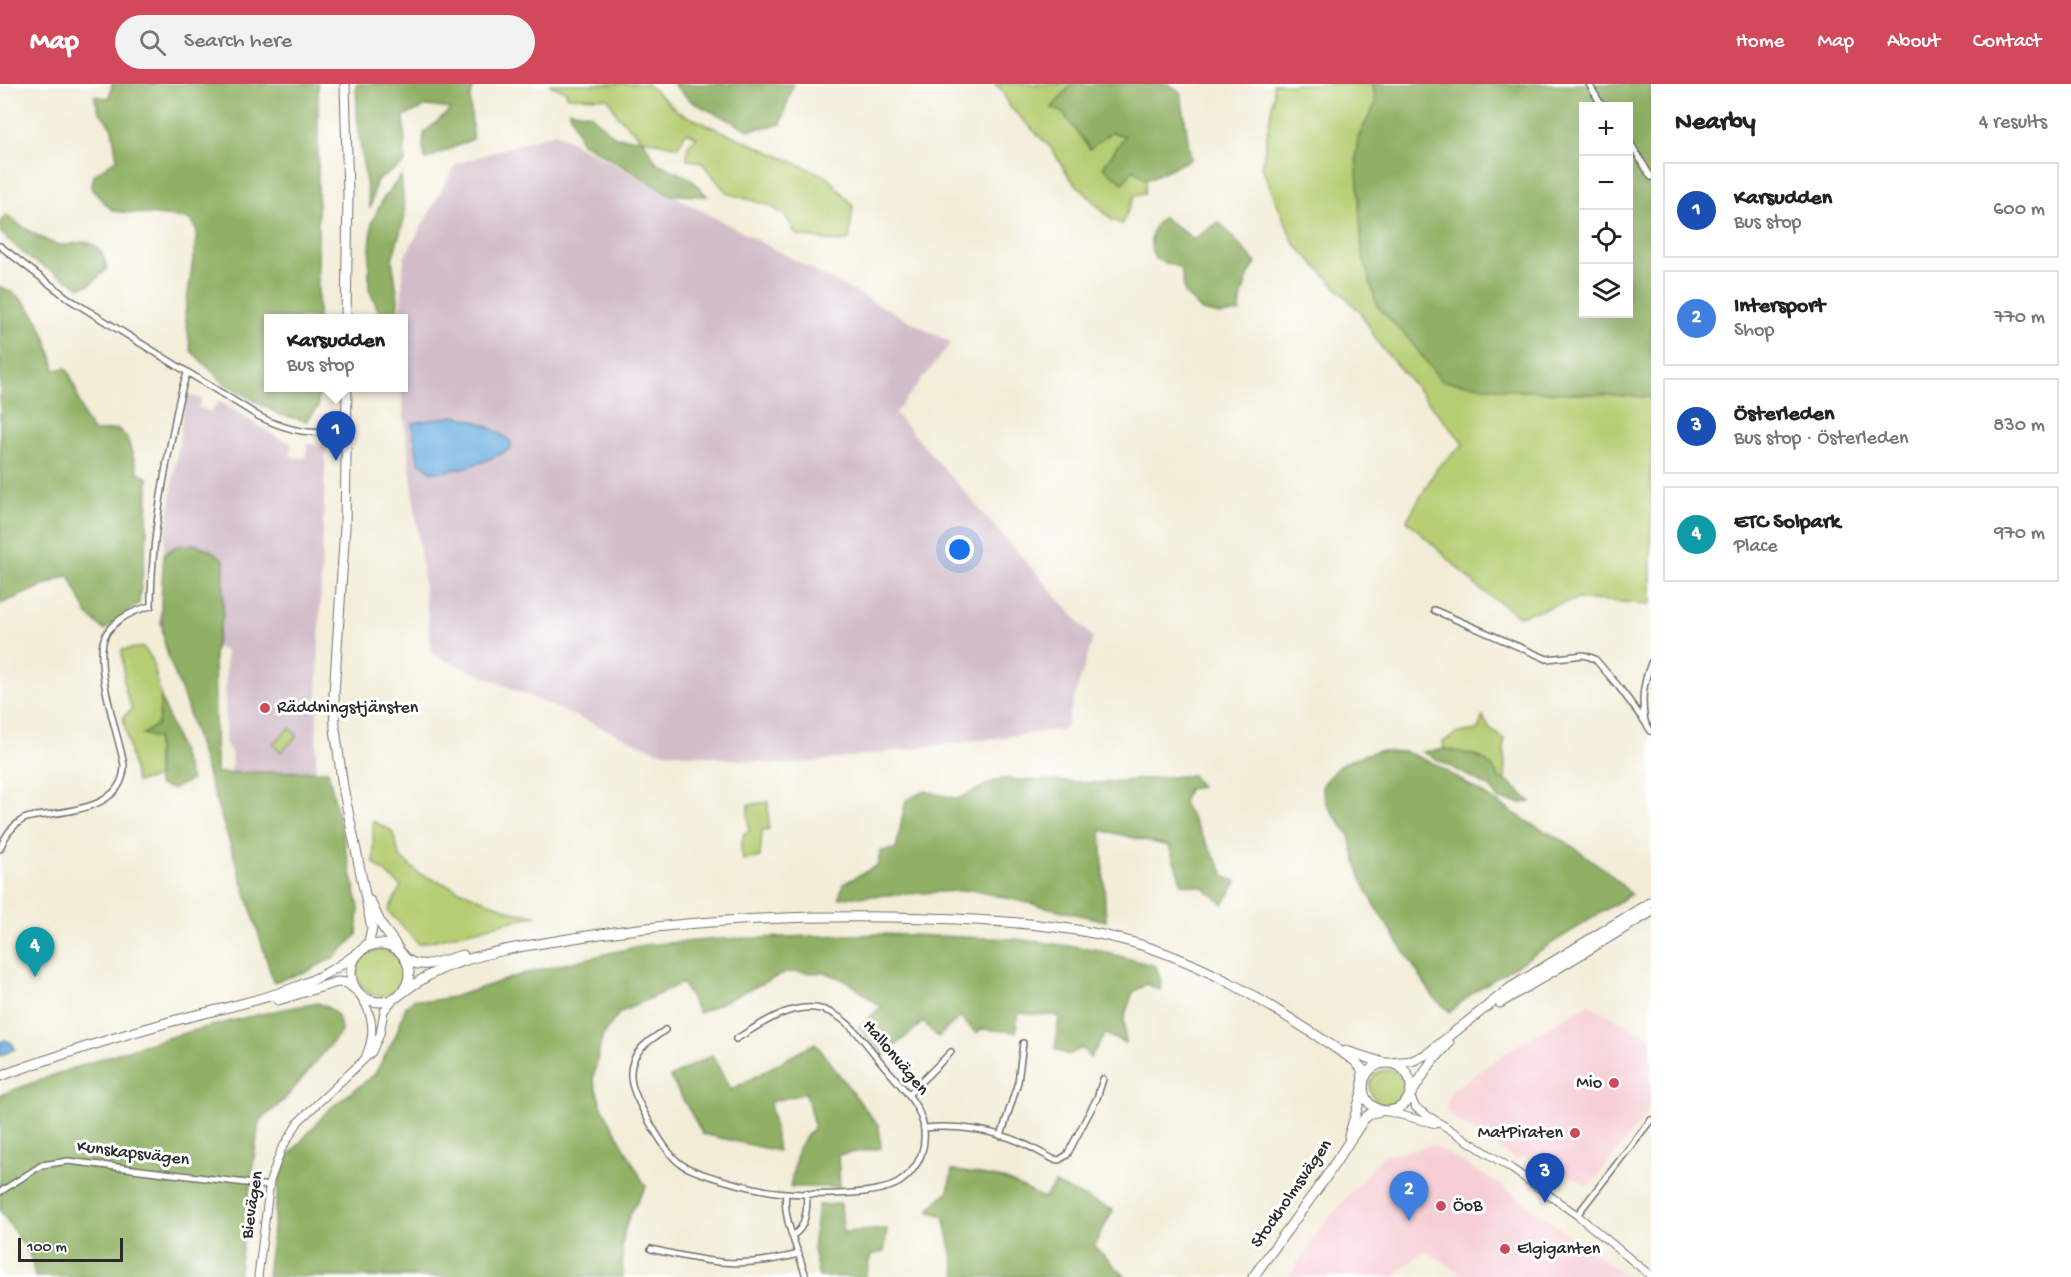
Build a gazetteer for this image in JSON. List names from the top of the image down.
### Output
{
  "streets": {
    "main road": ["Stockholmsvägen"],
    "street": ["Hallonvägen", "Kunskapsvägen", "Bievägen"]
  },
  "crossings": [
    ["Kunskapsvägen", "Bievägen"]
  ],
  "places": [
    "Räddningstjänsten",
    "Mio",
    "MatPiraten",
    "ÖoB",
    "Elgiganten"
  ],
  "scale_bar": "100 m",
  "page": {
    "header": "Map",
    "search": "Search here",
    "nav": [
      "Home",
      "Map",
      "About",
      "Contact"
    ],
    "heading": ["Nearby", "4 results"],
    "map_buttons": ["+", "−"],
    "list": [
      {
        "mark": "1",
        "name": "Karsudden",
        "note": "Bus stop",
        "value": "600 m"
      },
      {
        "mark": "2",
        "name": "Intersport",
        "note": "Shop",
        "value": "770 m"
      },
      {
        "mark": "3",
        "name": "Österleden",
        "note": "Bus stop · Österleden",
        "value": "830 m"
      },
      {
        "mark": "4",
        "name": "ETC Solpark",
        "note": "Place",
        "value": "970 m"
      }
    ],
    "popup": ["Karsudden", "Bus stop"],
    "pins": [
      "1",
      "4",
      "3",
      "2"
    ],
    "scale": "100 m"
  }
}
